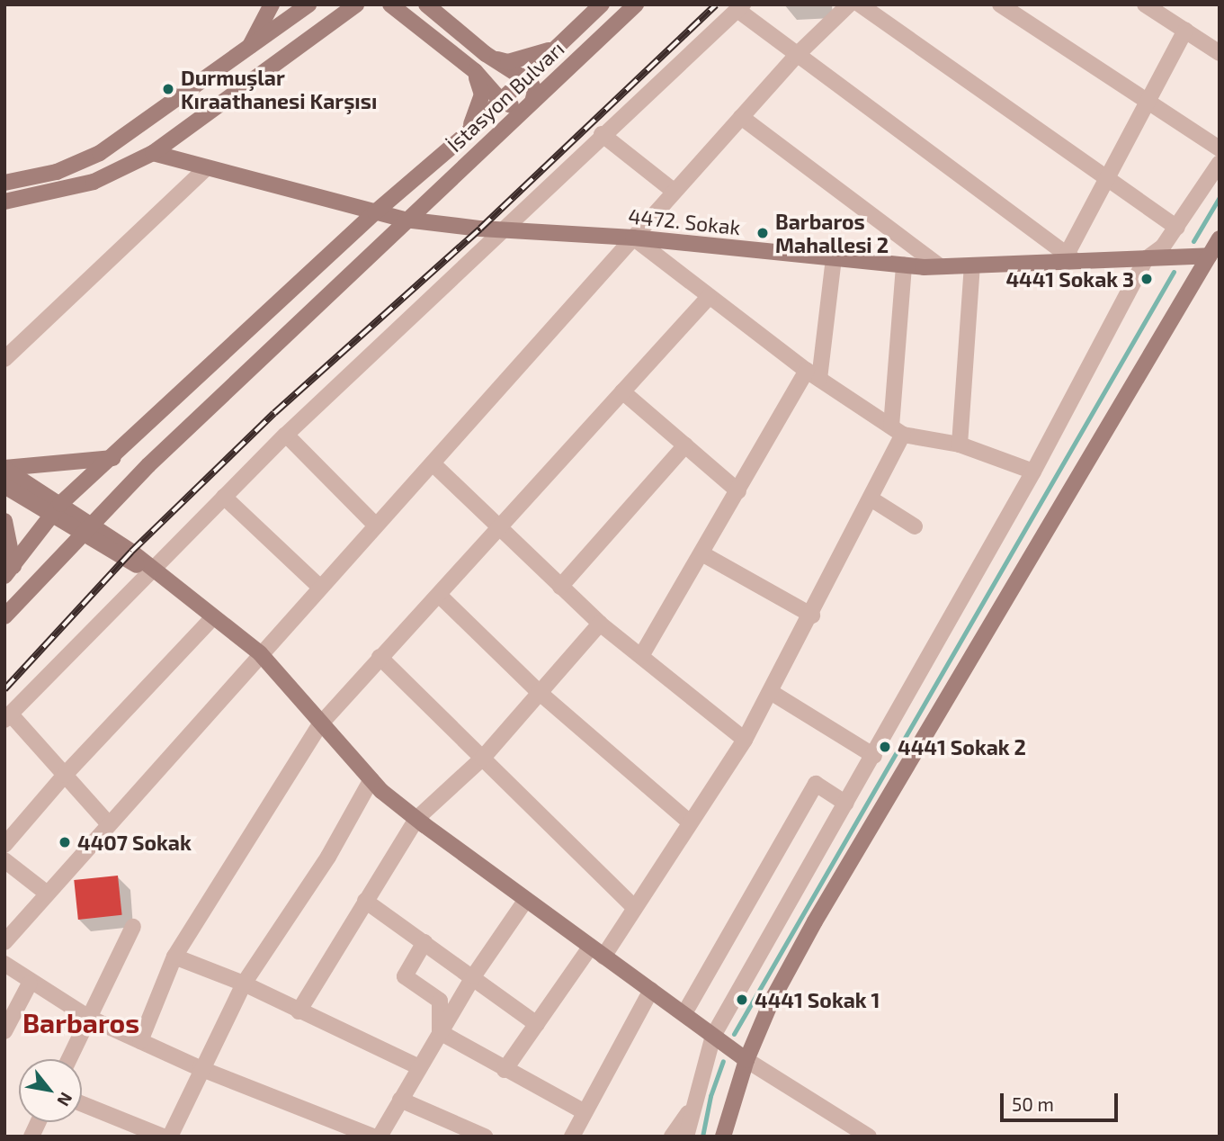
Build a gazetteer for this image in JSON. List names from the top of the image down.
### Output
{
  "streets": {
    "street": ["İstasyon Bulvarı", "4472. Sokak"]
  },
  "crossings": [
    ["İstasyon Bulvarı", "4472. Sokak"]
  ],
  "districts": ["Barbaros"],
  "places": [
    "Durmuşlar Kıraathanesi Karşısı",
    "Barbaros Mahallesi 2",
    "4441 Sokak 3",
    "4441 Sokak 2",
    "4407 Sokak",
    "4441 Sokak 1"
  ],
  "scale_bar": "50 m",
  "north": "bottom right"
}
